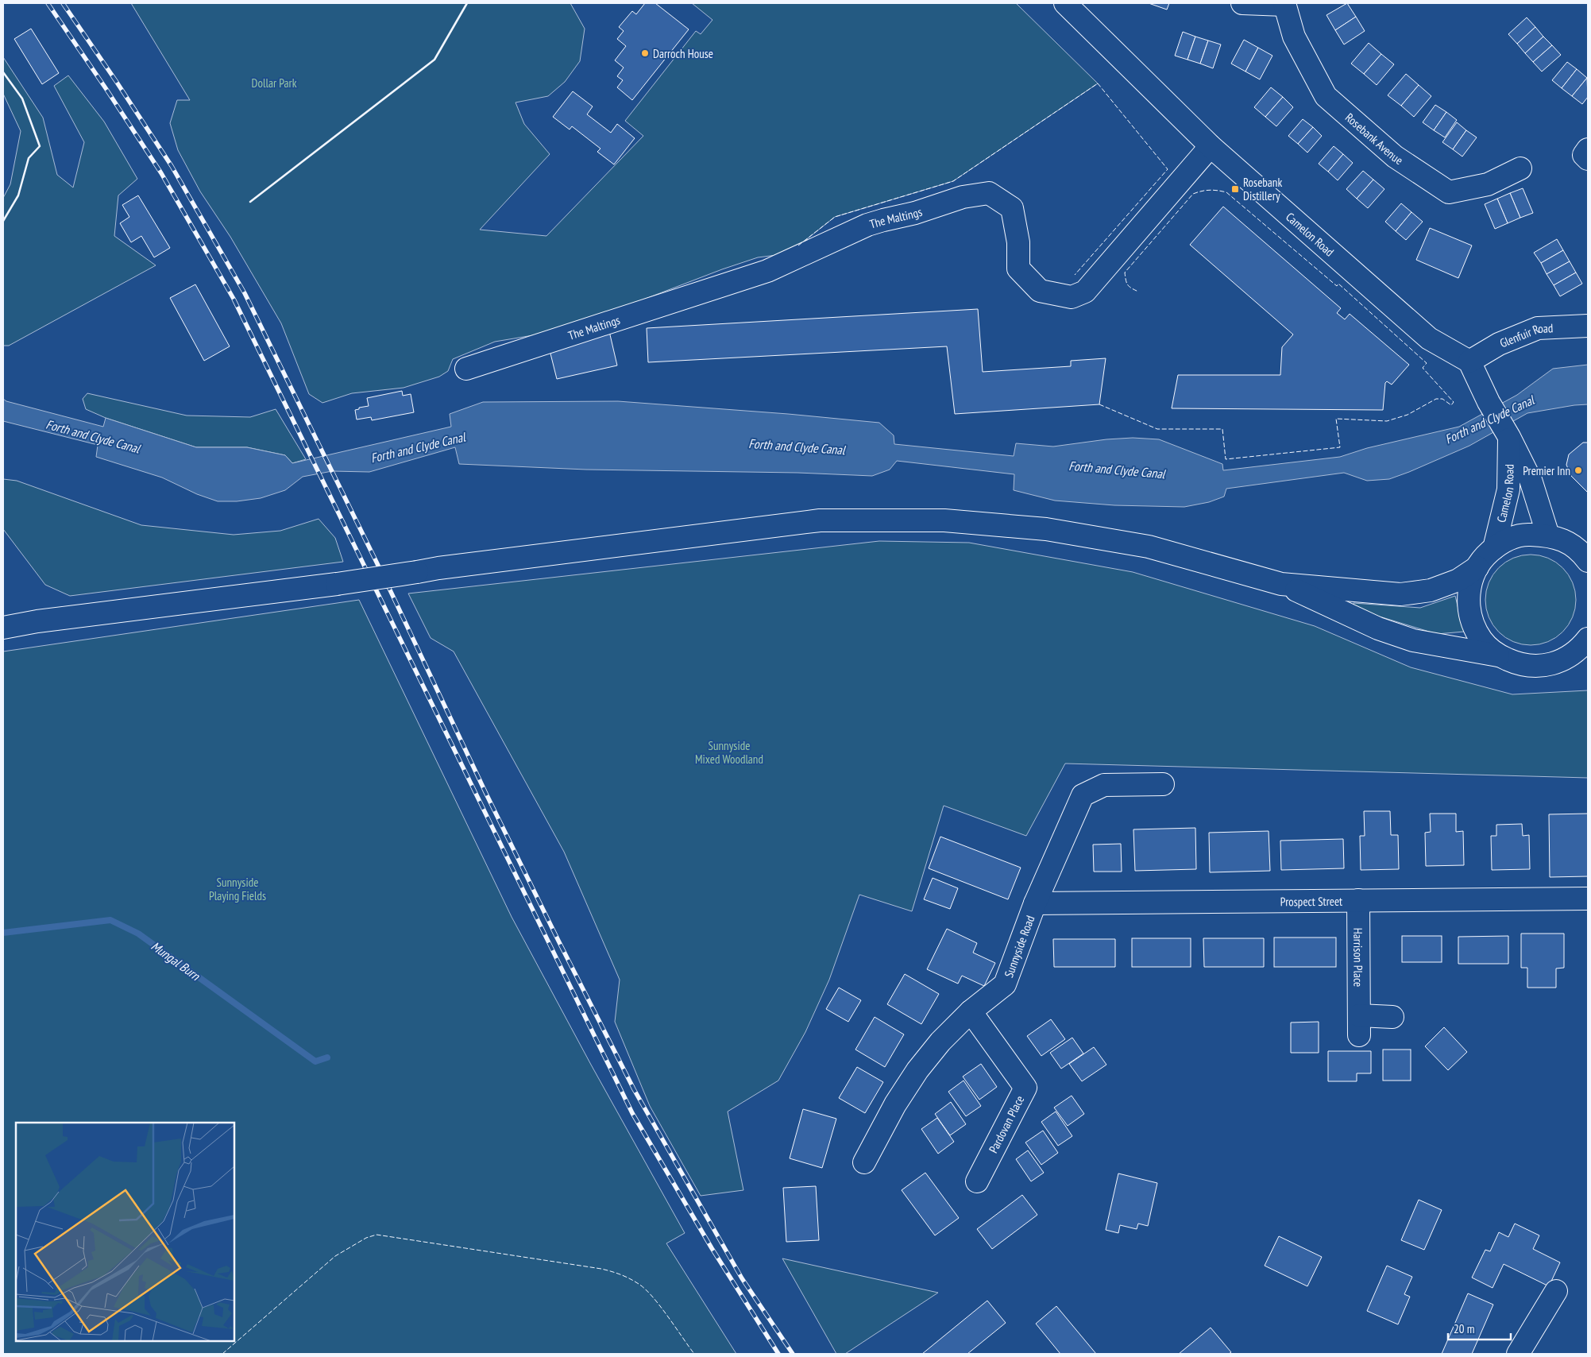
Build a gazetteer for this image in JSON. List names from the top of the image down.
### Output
{
  "streets": {
    "main road": [
      "Rosebank Avenue",
      "The Maltings",
      "Camelon Road",
      "Glenfuir Road",
      "Prospect Street",
      "Sunnyside Road",
      "Harrison Place",
      "Pardovan Place"
    ]
  },
  "crossings": [
    ["The Maltings", "Camelon Road"],
    ["Camelon Road", "Glenfuir Road"],
    ["Prospect Street", "Sunnyside Road"],
    ["Prospect Street", "Harrison Place"],
    ["Sunnyside Road", "Pardovan Place"]
  ],
  "water": ["Forth and Clyde Canal", "Mungal Burn"],
  "parks": ["Dollar Park", "Sunnyside Mixed Woodland", "Sunnyside Playing Fields"],
  "places": {
    "other": ["Darroch House", "Premier Inn"],
    "transit": ["Rosebank Distillery"]
  },
  "scale_bar": "20 m"
}
